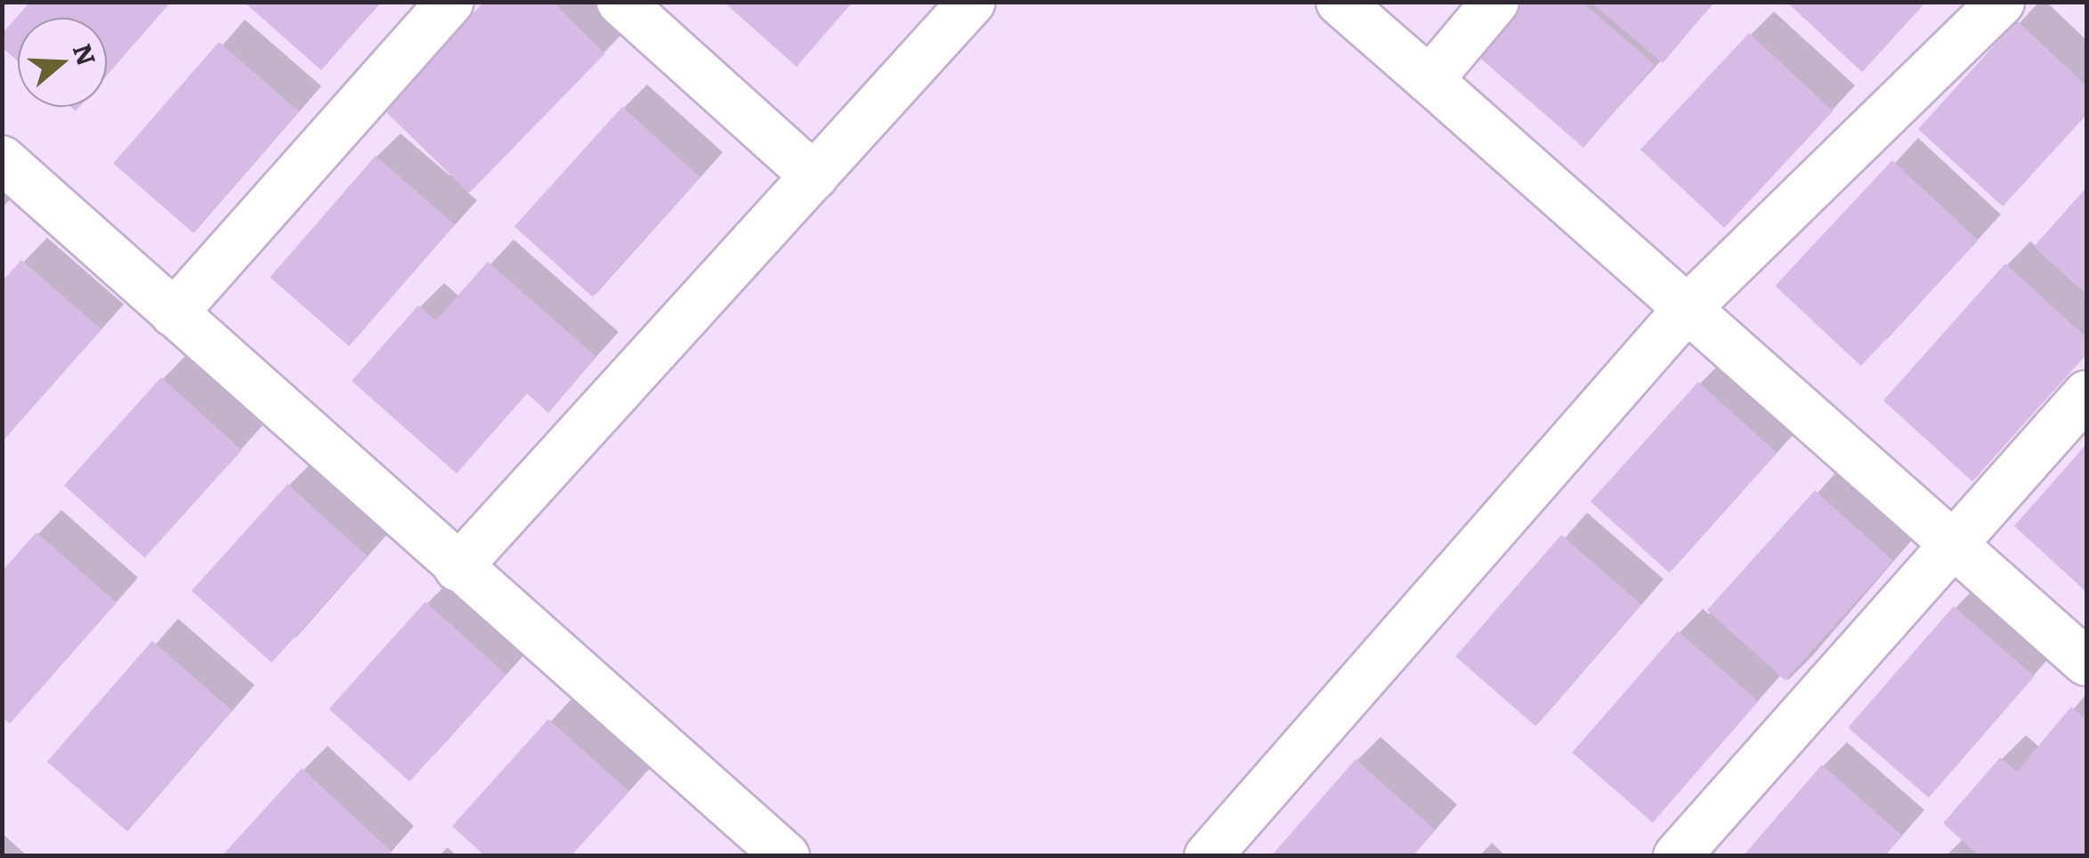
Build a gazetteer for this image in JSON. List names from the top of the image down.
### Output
{
  "north": "right"
}
